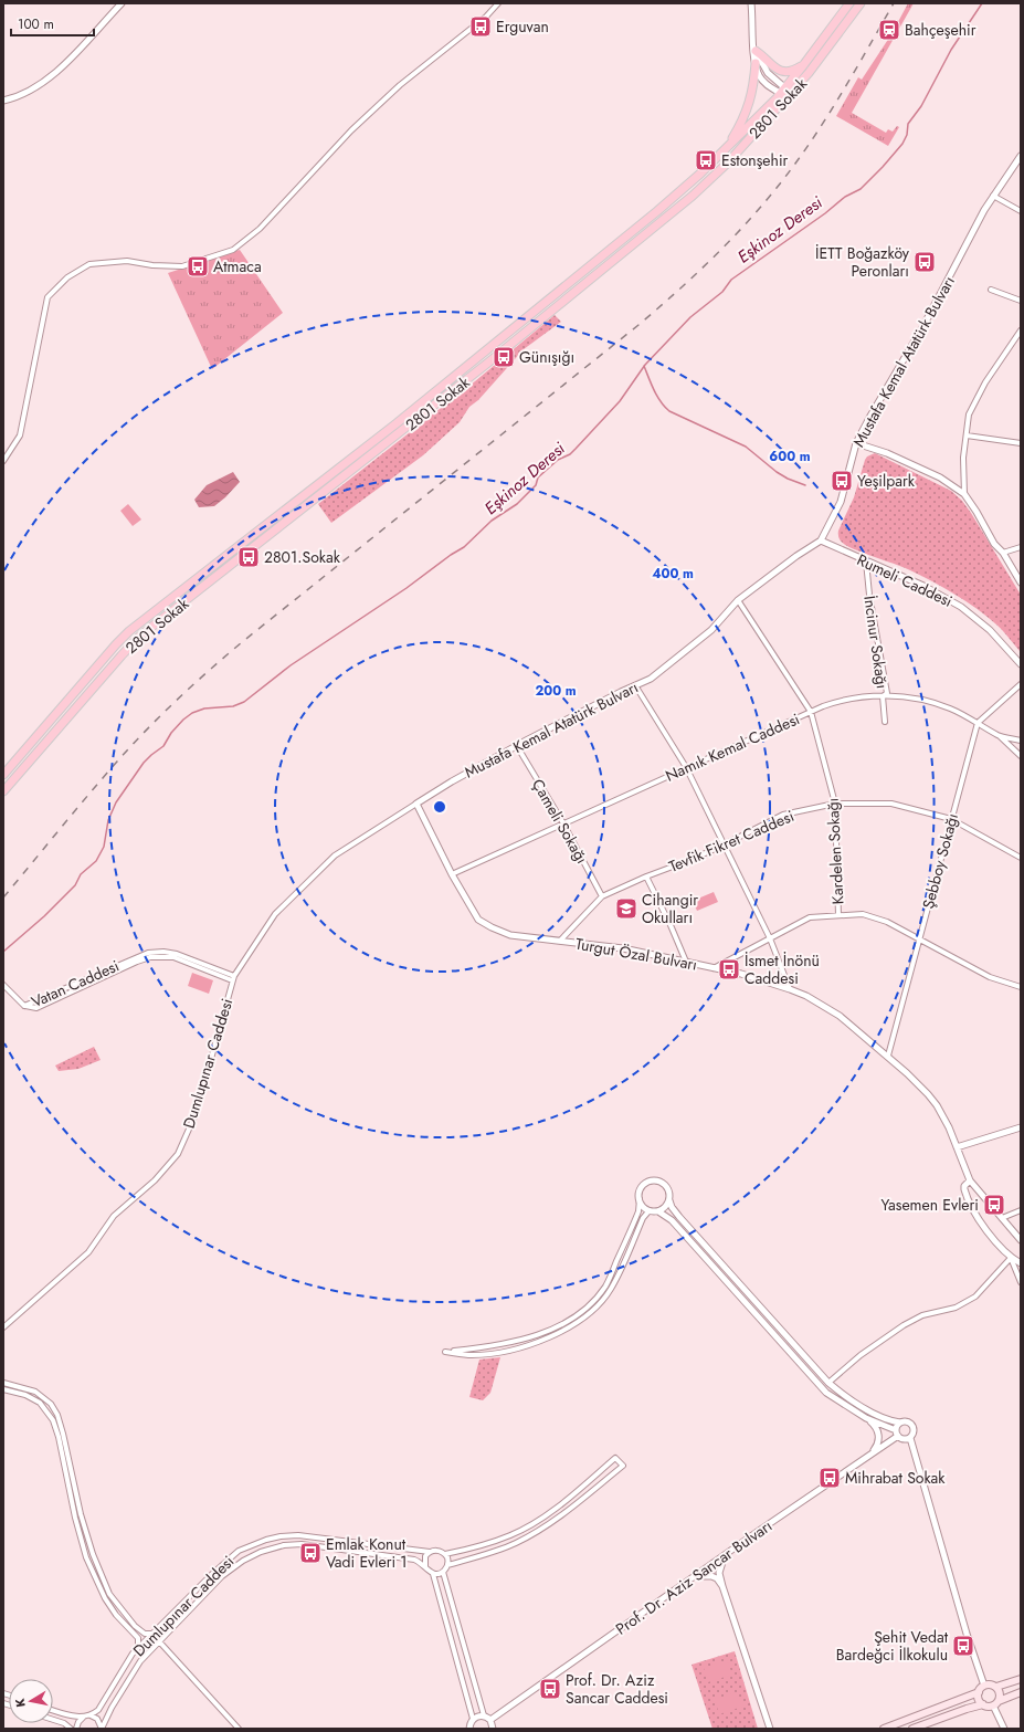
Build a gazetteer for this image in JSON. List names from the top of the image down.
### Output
{
  "streets": {
    "main road": ["2801 Sokak"],
    "street": [
      "Mustafa Kemal Atatürk Bulvarı",
      "Rumeli Caddesi",
      "İncinur Sokağı",
      "Namık Kemal Caddesi",
      "Çameli Sokağı",
      "Tevfik Fikret Caddesi",
      "Kardelen Sokağı",
      "Şebboy Sokağı",
      "Turgut Özal Bulvarı",
      "Vatan Caddesi",
      "Dumlupınar Caddesi",
      "Prof. Dr. Aziz Sancar Bulvarı"
    ]
  },
  "crossings": [
    ["Mustafa Kemal Atatürk Bulvarı", "Rumeli Caddesi"],
    ["Mustafa Kemal Atatürk Bulvarı", "Çameli Sokağı"],
    ["Mustafa Kemal Atatürk Bulvarı", "Kardelen Sokağı"],
    ["Mustafa Kemal Atatürk Bulvarı", "Turgut Özal Bulvarı"],
    ["Mustafa Kemal Atatürk Bulvarı", "Dumlupınar Caddesi"],
    ["Rumeli Caddesi", "İncinur Sokağı"],
    ["İncinur Sokağı", "Namık Kemal Caddesi"],
    ["Namık Kemal Caddesi", "Çameli Sokağı"],
    ["Namık Kemal Caddesi", "Kardelen Sokağı"],
    ["Namık Kemal Caddesi", "Şebboy Sokağı"],
    ["Namık Kemal Caddesi", "Turgut Özal Bulvarı"],
    ["Çameli Sokağı", "Tevfik Fikret Caddesi"],
    ["Tevfik Fikret Caddesi", "Kardelen Sokağı"],
    ["Tevfik Fikret Caddesi", "Şebboy Sokağı"],
    ["Tevfik Fikret Caddesi", "Turgut Özal Bulvarı"],
    ["Şebboy Sokağı", "Turgut Özal Bulvarı"],
    ["Vatan Caddesi", "Dumlupınar Caddesi"]
  ],
  "water": ["Eşkinoz Deresi"],
  "places": {
    "bus stop": [
      "Erguvan",
      "Estonşehir",
      "İETT Boğazköy Peronları",
      "Atmaca",
      "Günışığı",
      "Yeşilpark",
      "2801.Sokak",
      "İsmet İnönü Caddesi",
      "Yasemen Evleri",
      "Mihrabat Sokak",
      "Emlak Konut Vadi Evleri 1",
      "Şehit Vedat Bardeğci İlkokulu",
      "Prof. Dr. Aziz Sancar Caddesi"
    ],
    "station": ["Bahçeşehir"],
    "school or university": ["Cihangir Okulları"]
  },
  "scale_bar": "100 m",
  "north": "left",
  "rings": ["600 m", "400 m", "200 m"]
}
